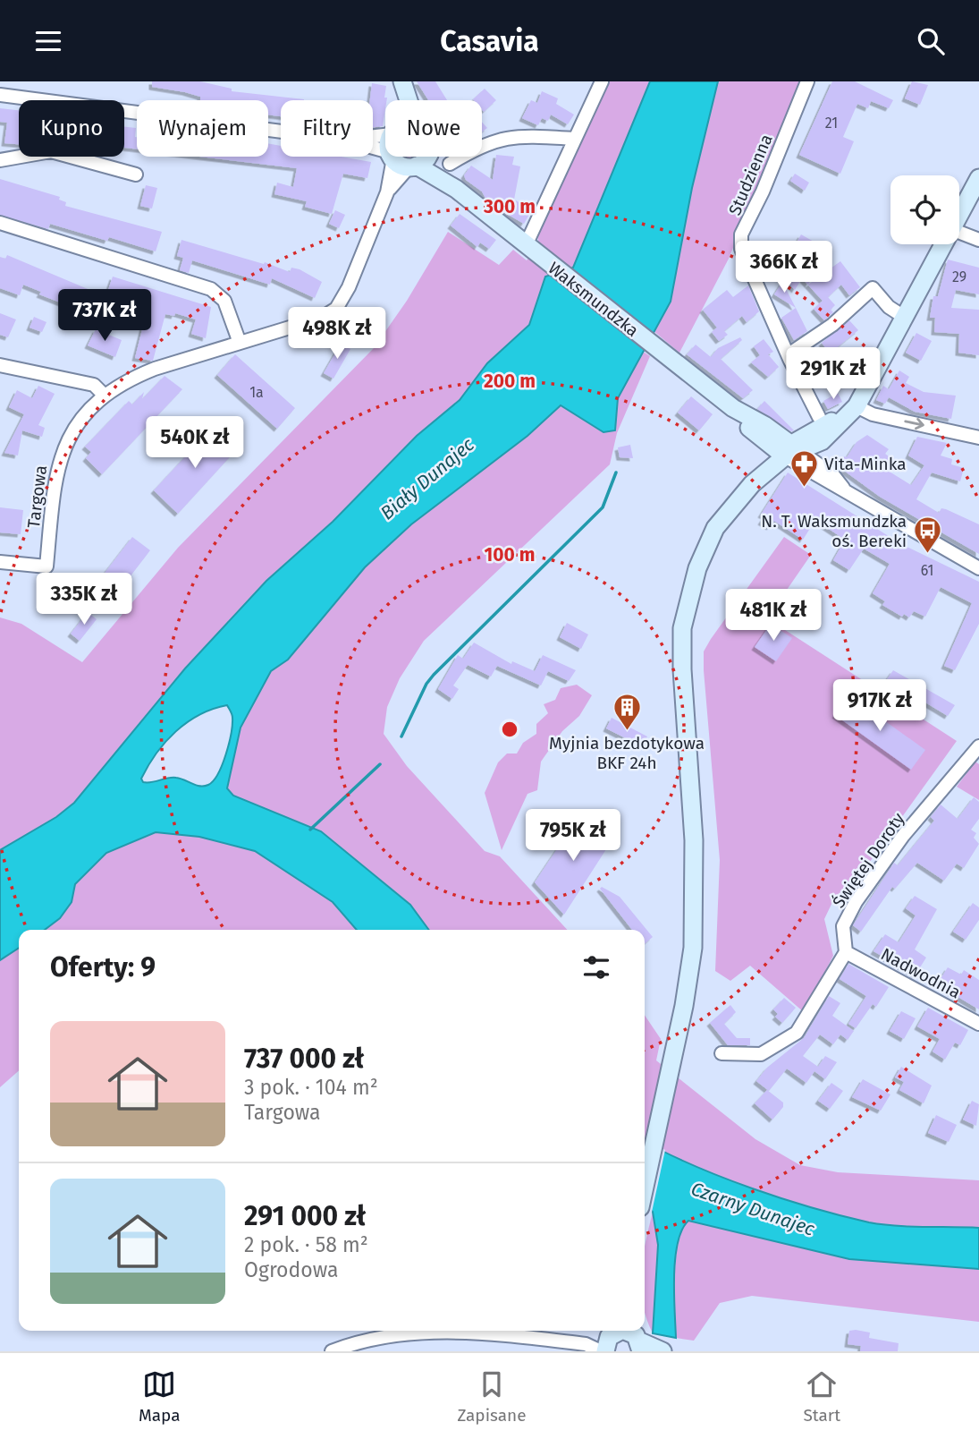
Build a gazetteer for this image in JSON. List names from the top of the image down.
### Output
{
  "streets": {
    "street": [
      "Studzienna",
      "Waksmundzka",
      "Targowa",
      "Świętej Doroty",
      "Nadwodnia"
    ]
  },
  "crossings": [
    ["Waksmundzka", "Targowa"],
    ["Świętej Doroty", "Nadwodnia"]
  ],
  "water": ["Biały Dunajec", "Czarny Dunajec"],
  "places": {
    "pharmacy": ["Vita-Minka"],
    "bus stop": ["N. T. Waksmundzka oś. Bereki"],
    "building": ["Myjnia bezdotykowa BKF 24h"]
  },
  "house_numbers": [
    "21",
    "29",
    "1a",
    "61"
  ],
  "page": {
    "header": "Casavia",
    "chip": [
      "Kupno",
      "Wynajem",
      "Filtry",
      "Nowe"
    ],
    "price": [
      "366K zł",
      "737K zł",
      "498K zł",
      "291K zł",
      "540K zł",
      "335K zł",
      "481K zł",
      "917K zł",
      "795K zł"
    ],
    "heading": "Oferty: 9",
    "list": [
      {
        "name": "737 000 zł",
        "note": "3 pok. · 104 m² · Targowa"
      },
      {
        "name": "291 000 zł",
        "note": "2 pok. · 58 m² · Ogrodowa"
      }
    ],
    "tabs": ["Mapa", "Zapisane", "Start"]
  },
  "rings": ["300 m", "200 m", "100 m"]
}
